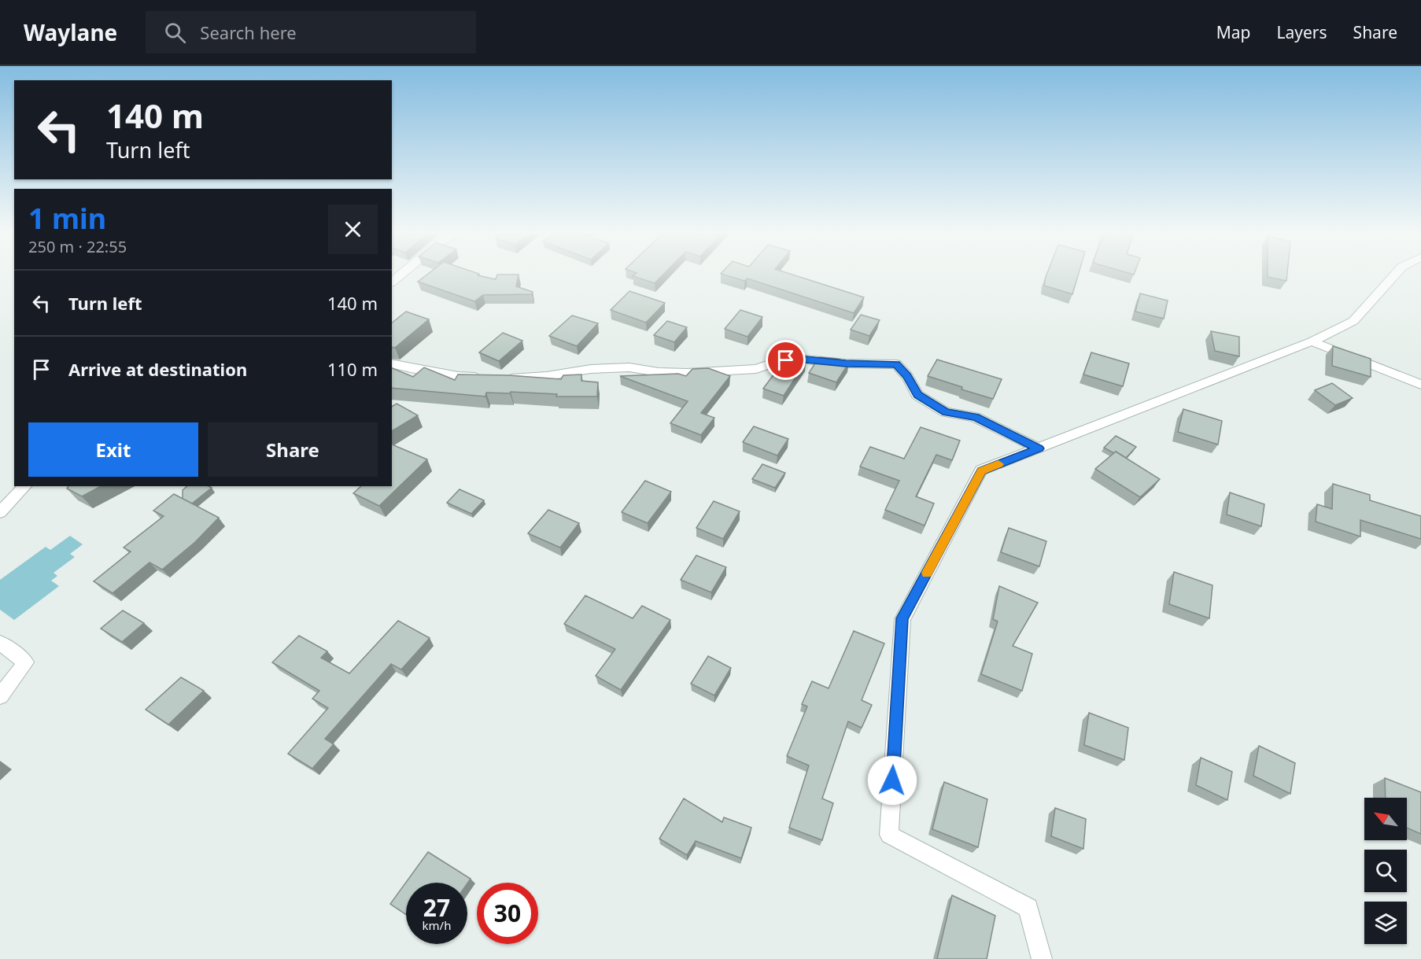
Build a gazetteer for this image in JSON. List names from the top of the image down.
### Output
{
  "north": "top left",
  "page": {
    "header": "Waylane",
    "search": "Search here",
    "nav": ["Map", "Layers", "Share"],
    "turn": ["140 m", "Turn left"],
    "heading": ["1 min", "250 m · 22:55"],
    "list": [
      {
        "name": "Turn left",
        "value": "140 m"
      },
      {
        "name": "Arrive at destination",
        "value": "110 m"
      }
    ],
    "buttons": ["Exit", "Share"],
    "speed": "27 km/h",
    "limit": "30"
  }
}
